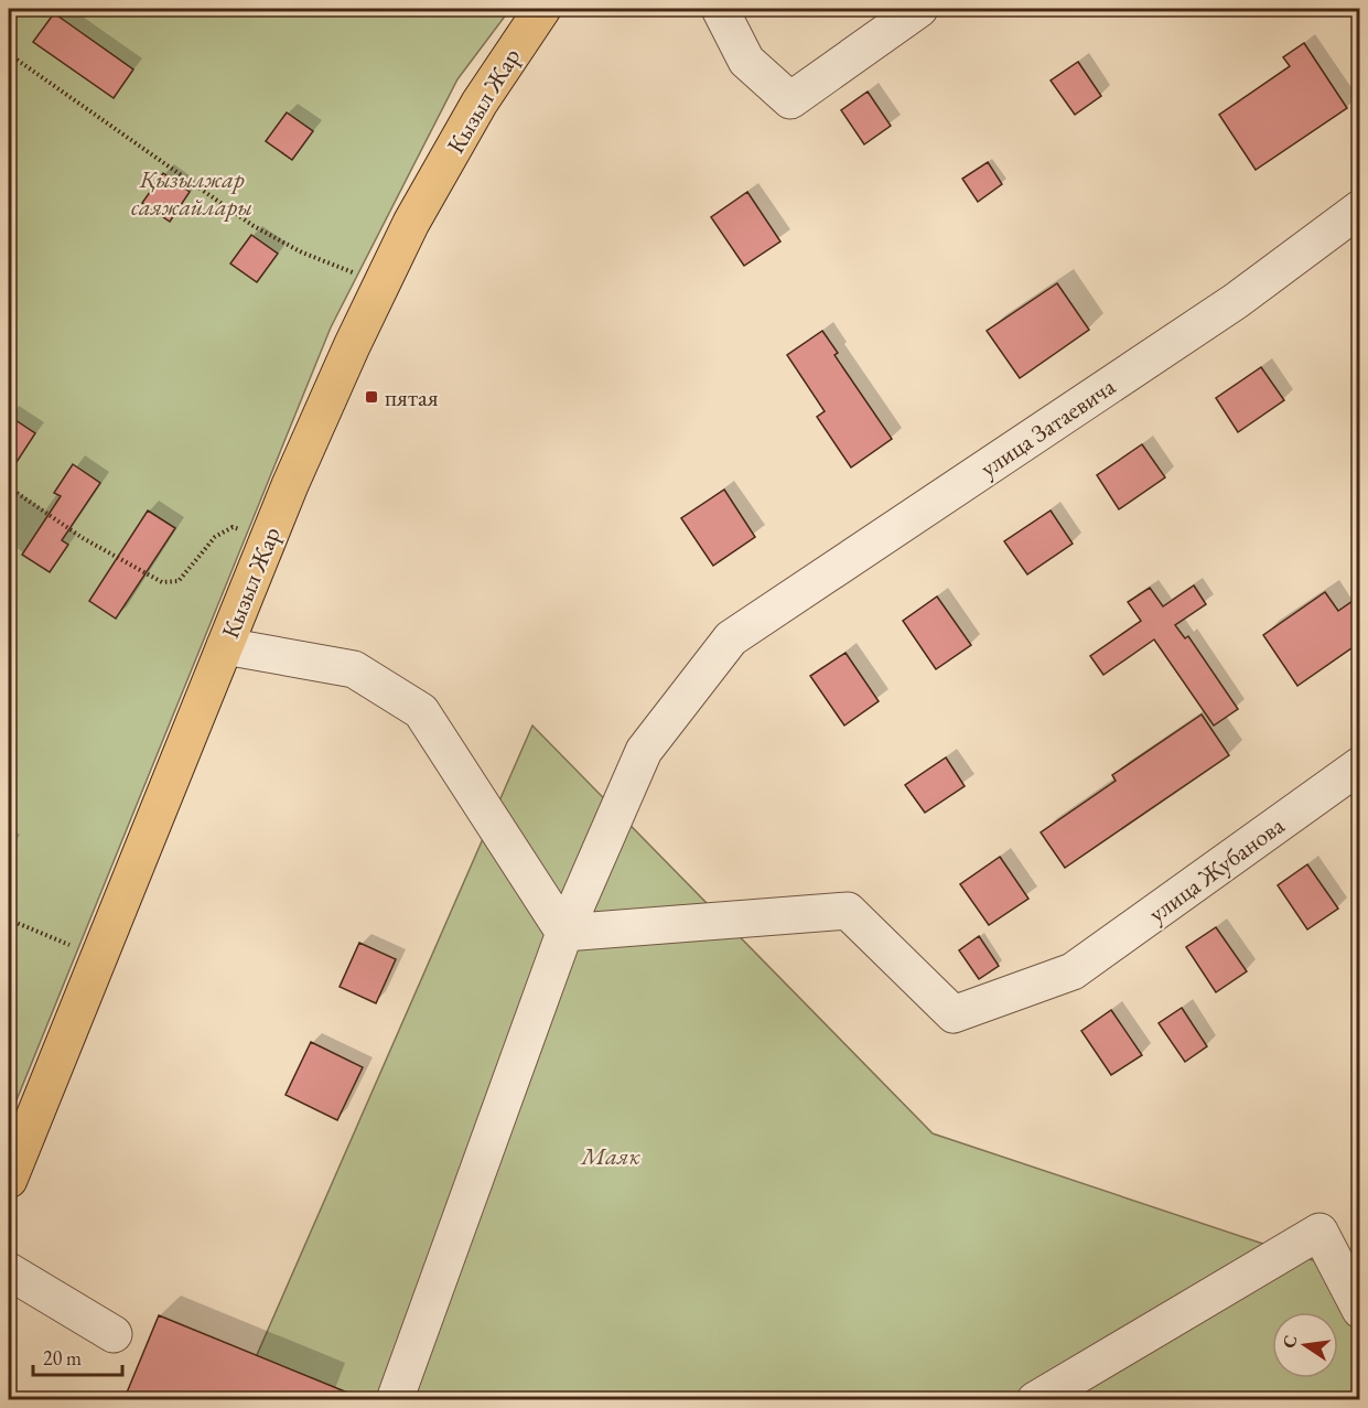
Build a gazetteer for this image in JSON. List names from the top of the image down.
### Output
{
  "streets": {
    "main road": ["Кызыл Жар"],
    "street": ["улица Затаевича", "улица Жубанова"]
  },
  "crossings": [
    ["улица Затаевича", "улица Жубанова"]
  ],
  "parks": ["Қызылжар саяжайлары", "Маяк"],
  "places": {
    "transit": ["пятая"]
  },
  "scale_bar": "20 m",
  "north": "left"
}
